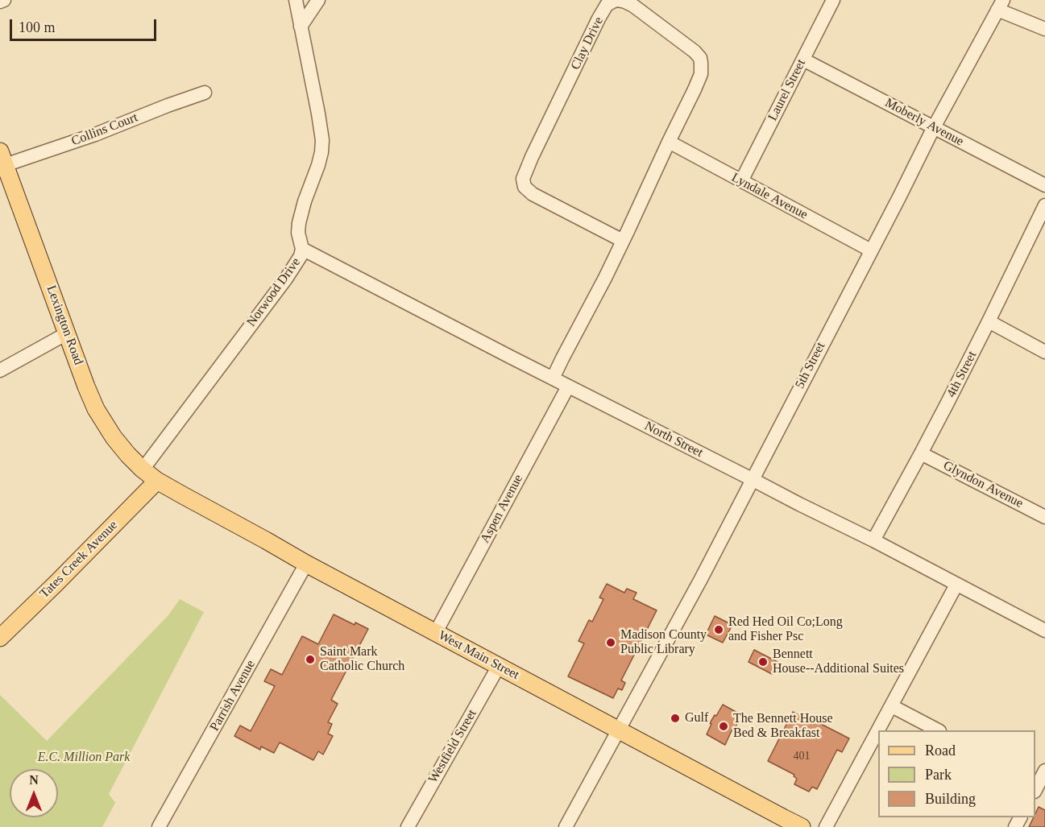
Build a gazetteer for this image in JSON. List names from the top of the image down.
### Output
{
  "streets": {
    "main road": ["Lexington Road", "Tates Creek Avenue", "West Main Street"],
    "street": [
      "Clay Drive",
      "Laurel Street",
      "Moberly Avenue",
      "Collins Court",
      "Lyndale Avenue",
      "Norwood Drive",
      "5th Street",
      "4th Street",
      "North Street",
      "Glyndon Avenue",
      "Aspen Avenue",
      "Parrish Avenue",
      "Westfield Street"
    ]
  },
  "crossings": [
    ["Clay Drive", "Lyndale Avenue"],
    ["Clay Drive", "North Street"],
    ["Laurel Street", "Moberly Avenue"],
    ["Laurel Street", "Lyndale Avenue"],
    ["Moberly Avenue", "5th Street"],
    ["Collins Court", "Lexington Road"],
    ["Lyndale Avenue", "5th Street"],
    ["Norwood Drive", "Lexington Road"],
    ["Norwood Drive", "North Street"],
    ["Lexington Road", "Tates Creek Avenue"],
    ["Lexington Road", "West Main Street"],
    ["5th Street", "North Street"],
    ["5th Street", "West Main Street"],
    ["4th Street", "North Street"],
    ["4th Street", "Glyndon Avenue"],
    ["North Street", "Aspen Avenue"],
    ["Aspen Avenue", "West Main Street"],
    ["Tates Creek Avenue", "West Main Street"],
    ["West Main Street", "Parrish Avenue"],
    ["West Main Street", "Westfield Street"]
  ],
  "parks": ["E.C. Million Park"],
  "places": [
    "Red Hed Oil Co;Long and Fisher Psc",
    "Madison County Public Library",
    "Saint Mark Catholic Church",
    "Bennett House--Additional Suites",
    "Gulf",
    "The Bennett House Bed & Breakfast"
  ],
  "house_numbers": ["401"],
  "legend": ["Road", "Park", "Building"],
  "scale_bar": "100 m",
  "north": "top"
}
